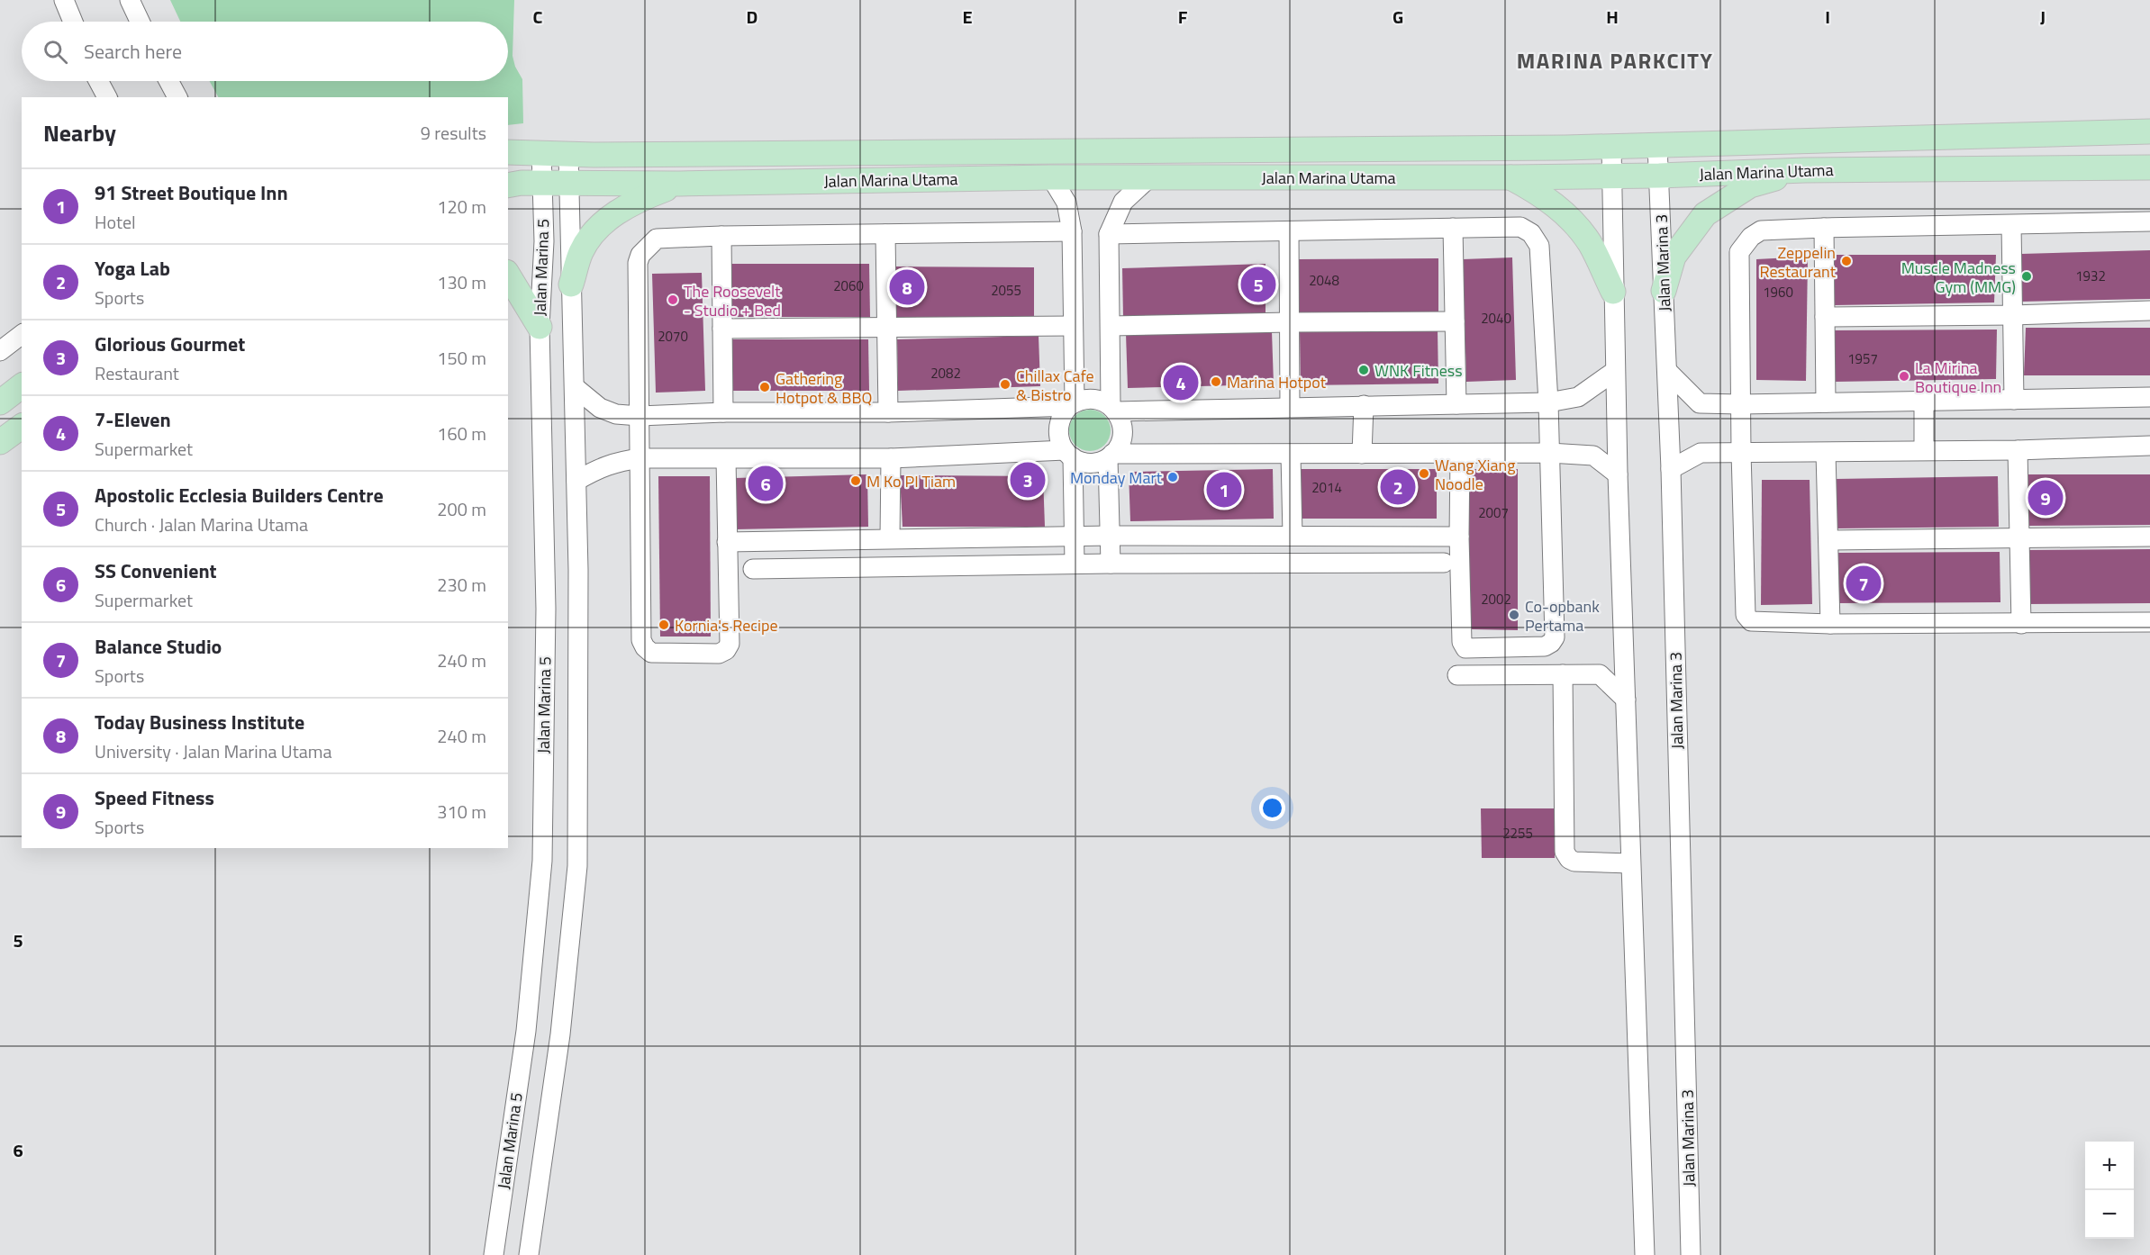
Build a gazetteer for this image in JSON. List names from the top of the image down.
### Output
{
  "streets": {
    "main road": ["Jalan Marina Utama"],
    "street": ["Jalan Marina 3", "Jalan Marina 5"]
  },
  "crossings": [
    ["Jalan Marina Utama", "Jalan Marina 3"],
    ["Jalan Marina Utama", "Jalan Marina 5"]
  ],
  "districts": ["MARINA PARKCITY"],
  "places": [
    "Zeppelin Restaurant",
    "Muscle Madness Gym (MMG)",
    "The Roosevelt - Studio + Bed",
    "WNK Fitness",
    "La Mirina Boutique Inn",
    "Marina Hotpot",
    "Chillax Cafe & Bistro",
    "Gathering Hotpot & BBQ",
    "Wang Xiang Noodle",
    "Monday Mart",
    "M Ko PI Tiam",
    "Co-opbank Pertama",
    "Kornia's Recipe"
  ],
  "house_numbers": [
    "1932",
    "2048",
    "2060",
    "2055",
    "1960",
    "2040",
    "2070",
    "1957",
    "2082",
    "2014",
    "2007",
    "2002",
    "2255"
  ],
  "page": {
    "search": "Search here",
    "heading": ["Nearby", "9 results"],
    "list": [
      {
        "mark": "1",
        "name": "91 Street Boutique Inn",
        "note": "Hotel",
        "value": "120 m"
      },
      {
        "mark": "2",
        "name": "Yoga Lab",
        "note": "Sports",
        "value": "130 m"
      },
      {
        "mark": "3",
        "name": "Glorious Gourmet",
        "note": "Restaurant",
        "value": "150 m"
      },
      {
        "mark": "4",
        "name": "7-Eleven",
        "note": "Supermarket",
        "value": "160 m"
      },
      {
        "mark": "5",
        "name": "Apostolic Ecclesia Builders Centre",
        "note": "Church · Jalan Marina Utama",
        "value": "200 m"
      },
      {
        "mark": "6",
        "name": "SS Convenient",
        "note": "Supermarket",
        "value": "230 m"
      },
      {
        "mark": "7",
        "name": "Balance Studio",
        "note": "Sports",
        "value": "240 m"
      },
      {
        "mark": "8",
        "name": "Today Business Institute",
        "note": "University · Jalan Marina Utama",
        "value": "240 m"
      },
      {
        "mark": "9",
        "name": "Speed Fitness",
        "note": "Sports",
        "value": "310 m"
      }
    ],
    "pins": [
      "5",
      "8",
      "4",
      "3",
      "6",
      "2",
      "1",
      "9",
      "7"
    ],
    "map_buttons": ["+", "−"]
  },
  "grid": {
    "columns": [
      "C",
      "D",
      "E",
      "F",
      "G",
      "H",
      "I",
      "J"
    ],
    "rows": ["5", "6"]
  }
}
